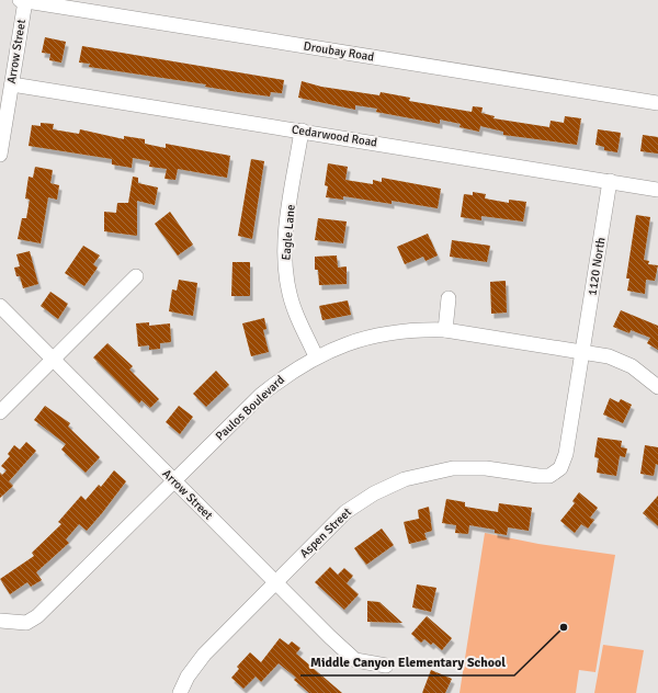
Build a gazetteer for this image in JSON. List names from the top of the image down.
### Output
{
  "streets": {
    "street": [
      "Arrow Street",
      "Droubay Road",
      "Cedarwood Road",
      "Eagle Lane",
      "1120 North",
      "Paulos Boulevard",
      "Aspen Street"
    ]
  },
  "crossings": [
    ["Arrow Street", "Droubay Road"],
    ["Arrow Street", "Cedarwood Road"],
    ["Arrow Street", "Paulos Boulevard"],
    ["Arrow Street", "Aspen Street"],
    ["Cedarwood Road", "Eagle Lane"],
    ["Cedarwood Road", "1120 North"],
    ["Eagle Lane", "Paulos Boulevard"],
    ["1120 North", "Paulos Boulevard"],
    ["1120 North", "Aspen Street"],
    ["Paulos Boulevard", "Aspen Street"]
  ],
  "places": ["Middle Canyon Elementary School"]
}
